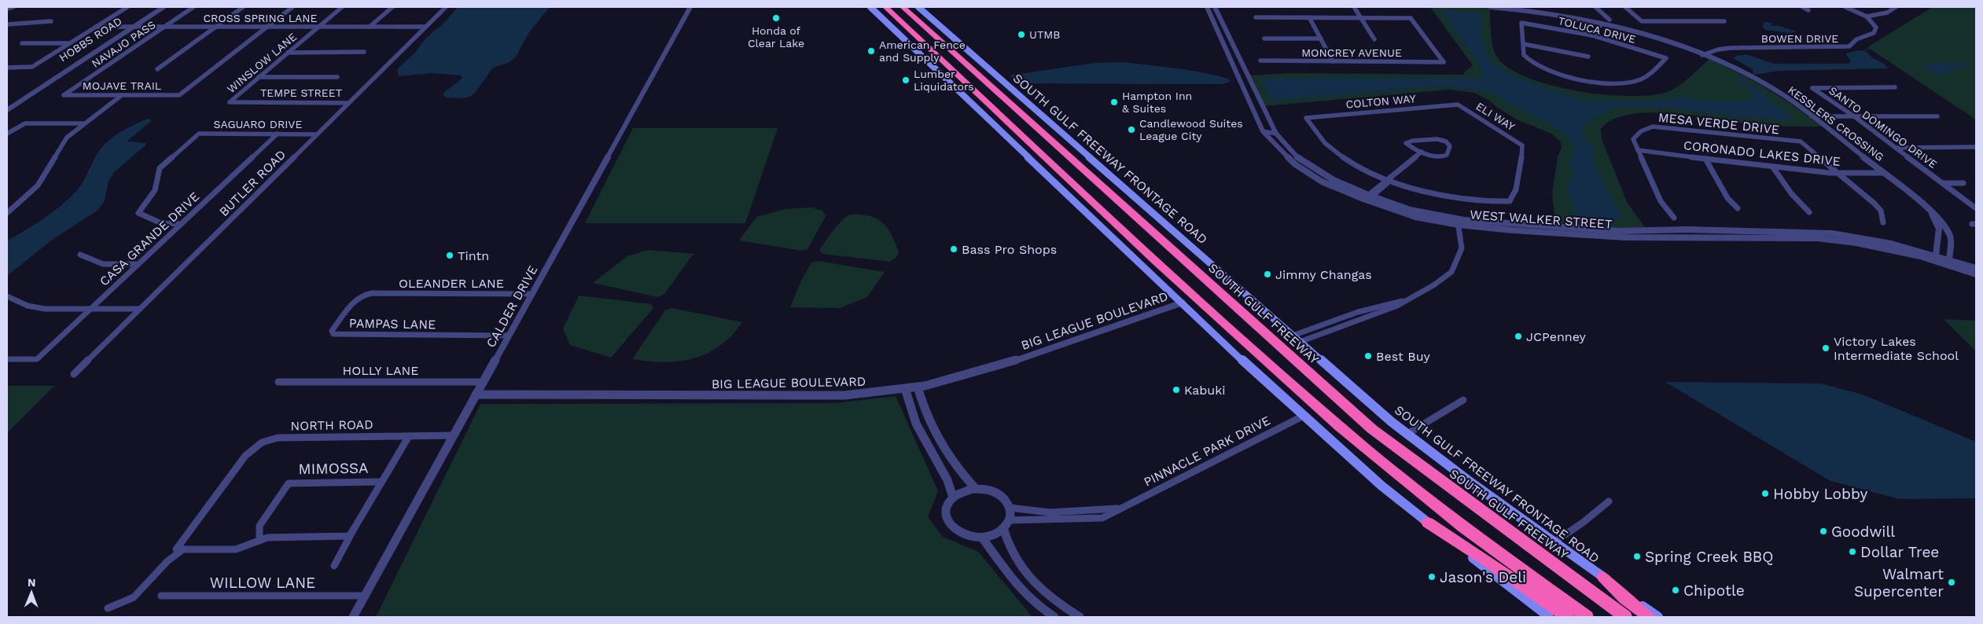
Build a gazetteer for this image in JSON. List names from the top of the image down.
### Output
{
  "streets": {
    "highway": ["SOUTH GULF FREEWAY"],
    "main road": ["SOUTH GULF FREEWAY FRONTAGE ROAD"],
    "street": [
      "CROSS SPRING LANE",
      "TOLUCA DRIVE",
      "BOWEN DRIVE",
      "HOBBS ROAD",
      "NAVAJO PASS",
      "MONCREY AVENUE",
      "WINSLOW LANE",
      "MOJAVE TRAIL",
      "TEMPE STREET",
      "COLTON WAY",
      "ELI WAY",
      "MESA VERDE DRIVE",
      "KESSLERS CROSSING",
      "SAGUARO DRIVE",
      "SANTO DOMINGO DRIVE",
      "CORONADO LAKES DRIVE",
      "BUTLER ROAD",
      "WEST WALKER STREET",
      "CASA GRANDE DRIVE",
      "OLEANDER LANE",
      "CALDER DRIVE",
      "BIG LEAGUE BOULEVARD",
      "PAMPAS LANE",
      "HOLLY LANE",
      "NORTH ROAD",
      "PINNACLE PARK DRIVE",
      "MIMOSSA",
      "WILLOW LANE"
    ]
  },
  "crossings": [
    ["CROSS SPRING LANE", "HOBBS ROAD"],
    ["CROSS SPRING LANE", "NAVAJO PASS"],
    ["CROSS SPRING LANE", "WINSLOW LANE"],
    ["CROSS SPRING LANE", "MOJAVE TRAIL"],
    ["CROSS SPRING LANE", "BUTLER ROAD"],
    ["BOWEN DRIVE", "KESSLERS CROSSING"],
    ["NAVAJO PASS", "MOJAVE TRAIL"],
    ["WINSLOW LANE", "TEMPE STREET"],
    ["TEMPE STREET", "BUTLER ROAD"],
    ["COLTON WAY", "ELI WAY"],
    ["MESA VERDE DRIVE", "CORONADO LAKES DRIVE"],
    ["KESSLERS CROSSING", "CORONADO LAKES DRIVE"],
    ["KESSLERS CROSSING", "WEST WALKER STREET"],
    ["SAGUARO DRIVE", "BUTLER ROAD"],
    ["SAGUARO DRIVE", "CASA GRANDE DRIVE"],
    ["OLEANDER LANE", "CALDER DRIVE"],
    ["OLEANDER LANE", "PAMPAS LANE"],
    ["CALDER DRIVE", "BIG LEAGUE BOULEVARD"],
    ["CALDER DRIVE", "PAMPAS LANE"],
    ["CALDER DRIVE", "HOLLY LANE"],
    ["CALDER DRIVE", "NORTH ROAD"],
    ["CALDER DRIVE", "WILLOW LANE"]
  ],
  "places": [
    "Honda of Clear Lake",
    "UTMB",
    "American Fence and Supply",
    "Lumber Liquidators",
    "Hampton Inn & Suites",
    "Candlewood Suites League City",
    "Bass Pro Shops",
    "Tintn",
    "Jimmy Changas",
    "JCPenney",
    "Victory Lakes Intermediate School",
    "Best Buy",
    "Kabuki",
    "Hobby Lobby",
    "Goodwill",
    "Dollar Tree",
    "Spring Creek BBQ",
    "Jason's Deli",
    "Walmart Supercenter",
    "Chipotle"
  ],
  "north": "top"
}
